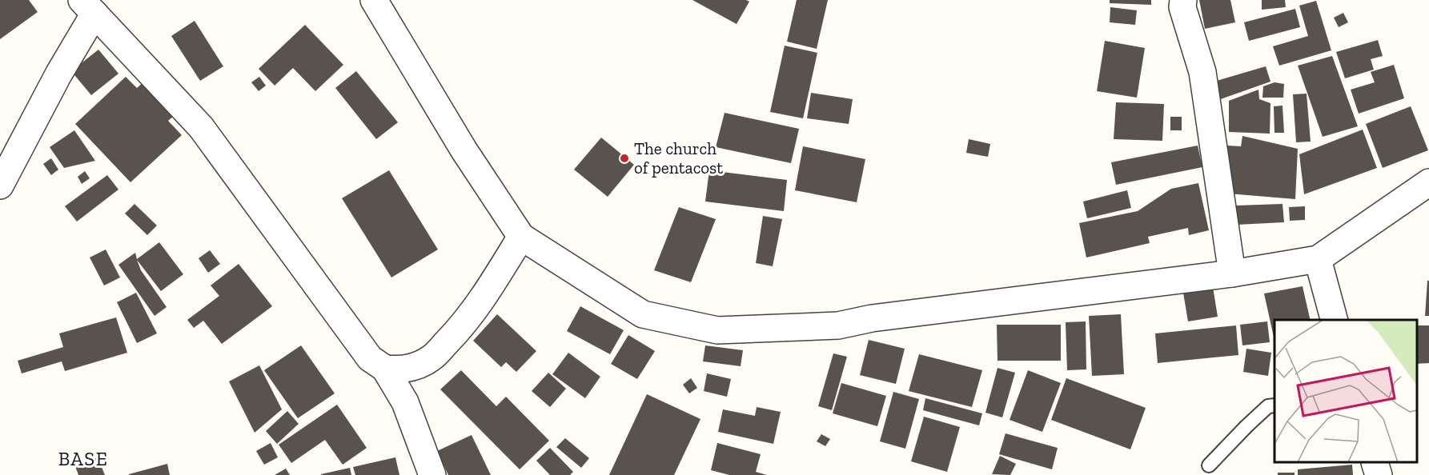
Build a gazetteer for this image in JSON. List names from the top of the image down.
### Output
{
  "districts": ["BASE"],
  "places": ["The church of pentacost"]
}
